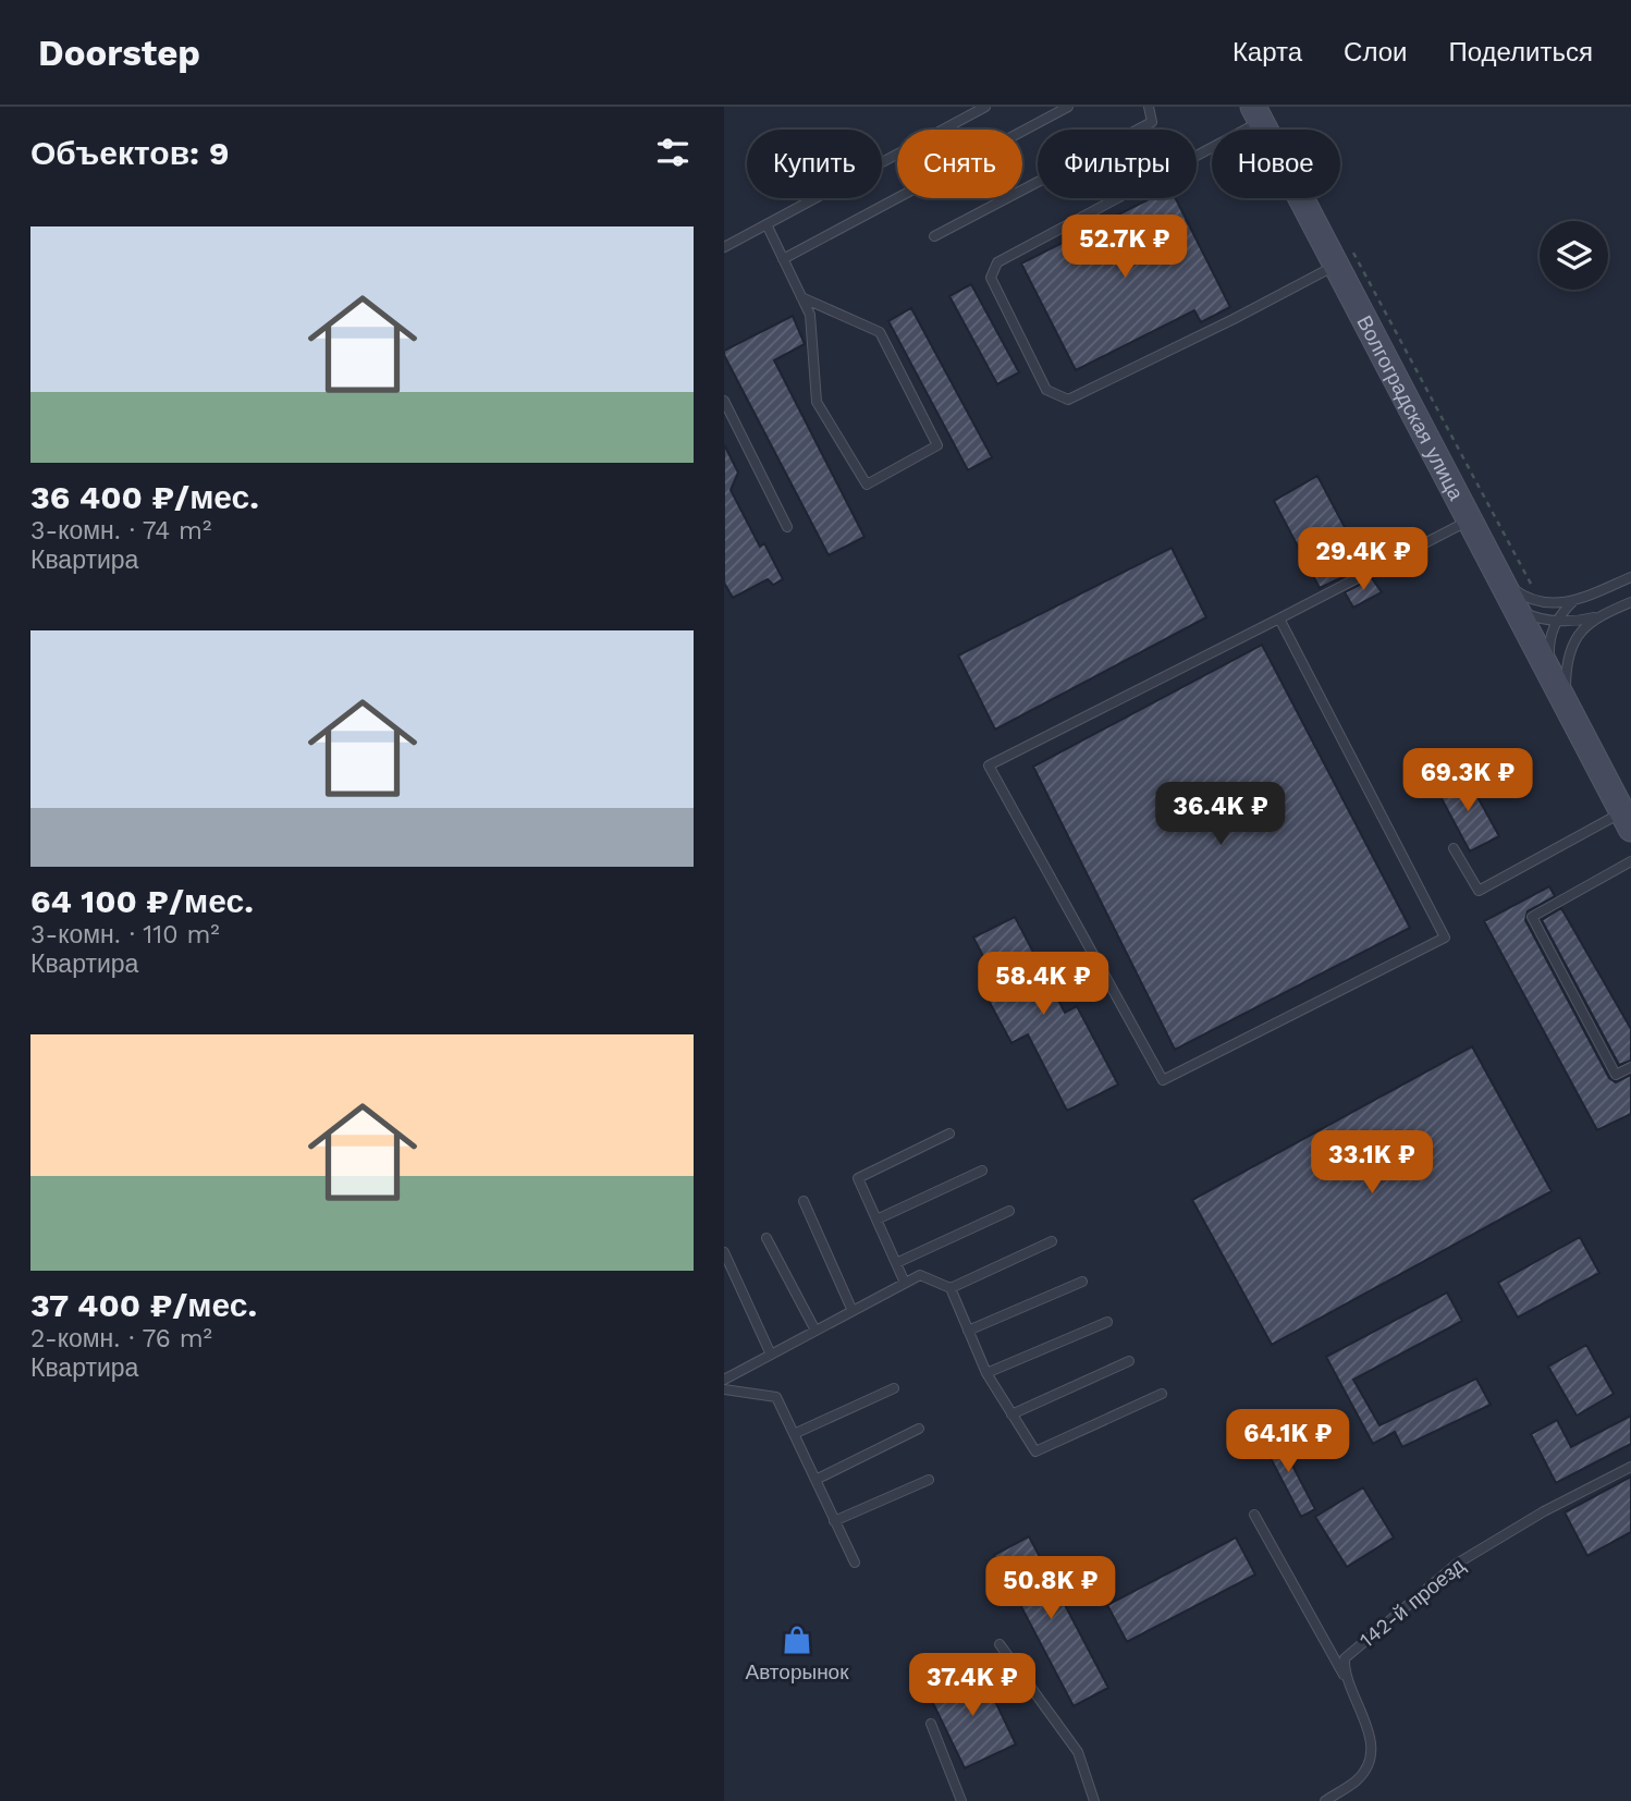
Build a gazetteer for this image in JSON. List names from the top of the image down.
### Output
{
  "streets": {
    "main road": ["Волгоградская улица"],
    "lane": ["142-й проезд"]
  },
  "places": {
    "shop": ["Авторынок"]
  },
  "page": {
    "header": "Doorstep",
    "nav": ["Карта", "Слои", "Поделиться"],
    "heading": "Объектов: 9",
    "chip": [
      "Купить",
      "Снять",
      "Фильтры",
      "Новое"
    ],
    "list": [
      {
        "name": "36 400 ₽/мес.",
        "note": "3-комн. · 74 m² · Квартира"
      },
      {
        "name": "64 100 ₽/мес.",
        "note": "3-комн. · 110 m² · Квартира"
      },
      {
        "name": "37 400 ₽/мес.",
        "note": "2-комн. · 76 m² · Квартира"
      }
    ],
    "price": [
      "52.7K ₽",
      "29.4K ₽",
      "69.3K ₽",
      "36.4K ₽",
      "58.4K ₽",
      "33.1K ₽",
      "64.1K ₽",
      "50.8K ₽",
      "37.4K ₽"
    ]
  }
}
